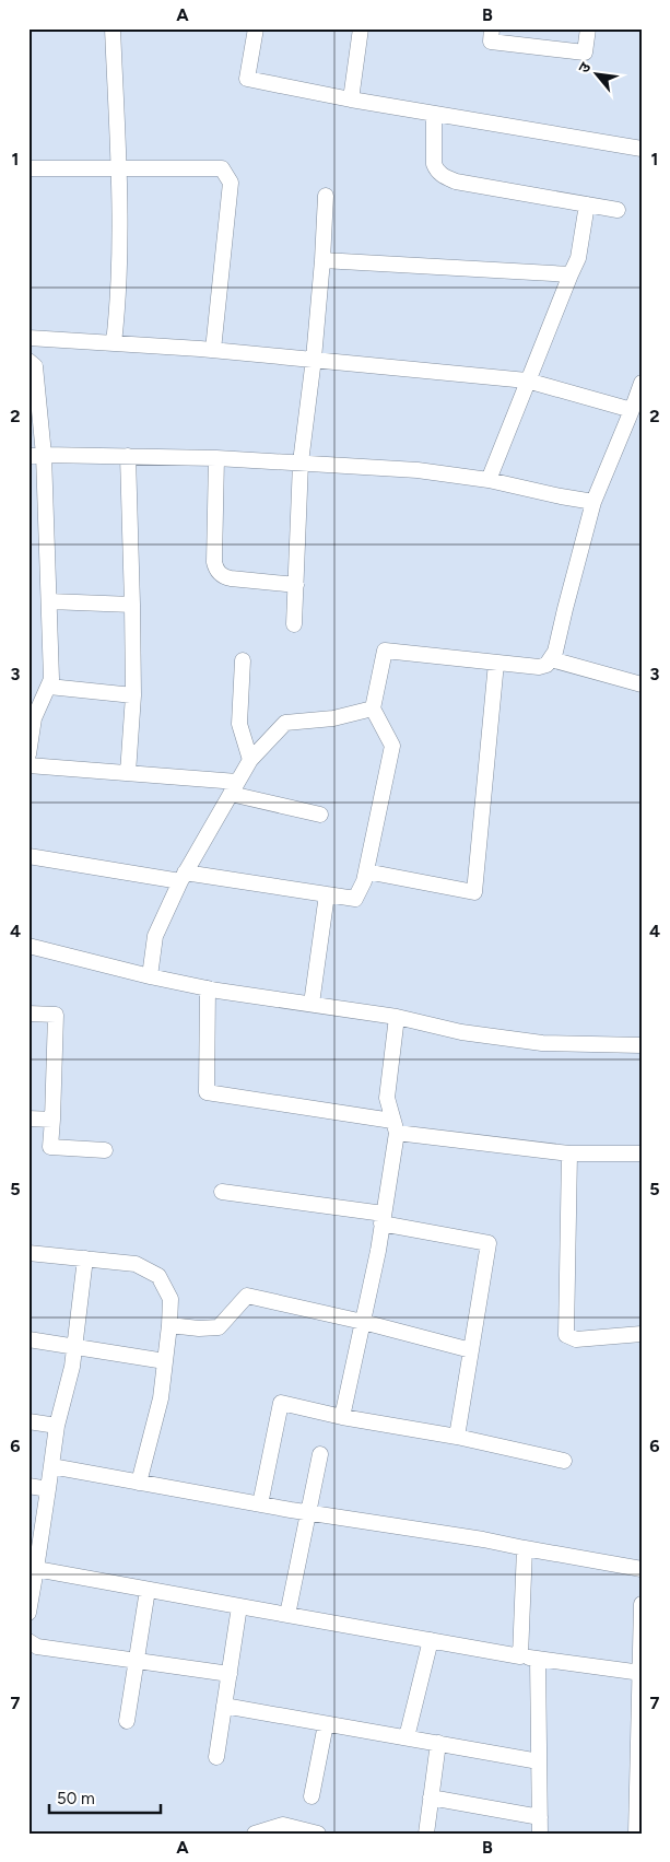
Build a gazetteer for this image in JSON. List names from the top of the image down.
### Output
{
  "scale_bar": "50 m",
  "north": "top left",
  "grid": {
    "columns": ["A", "B"],
    "rows": [
      "1",
      "2",
      "3",
      "4",
      "5",
      "6",
      "7"
    ]
  }
}
